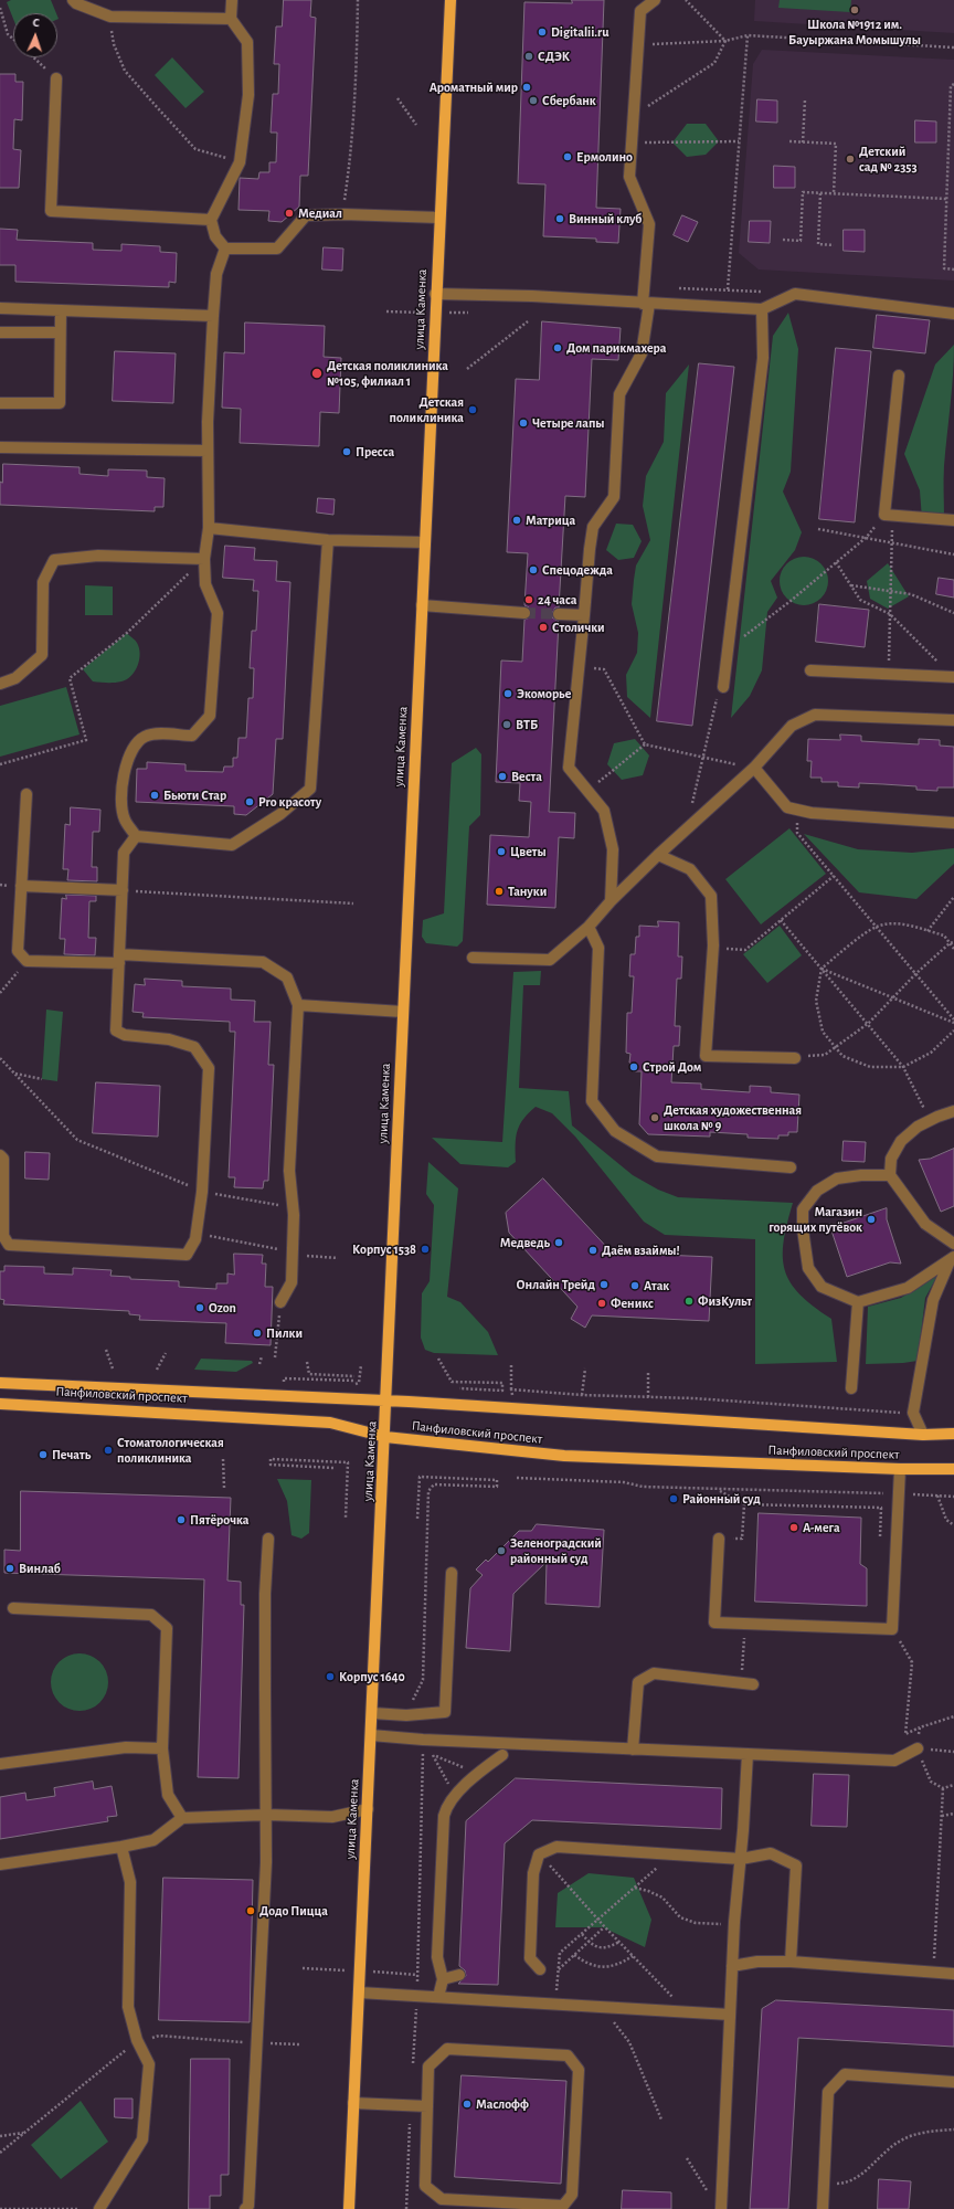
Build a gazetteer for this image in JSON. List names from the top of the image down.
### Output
{
  "streets": {
    "main road": ["улица Каменка", "Панфиловский проспект"]
  },
  "crossings": [
    ["улица Каменка", "Панфиловский проспект"]
  ],
  "places": [
    "Школа №1912 им. Бауыржана Момышулы",
    "Digitalii.ru",
    "СДЭК",
    "Ароматный мир",
    "Сбербанк",
    "Ермолино",
    "Детский сад № 2353",
    "Медиал",
    "Винный клуб",
    "Дом парикмахера",
    "Детская поликлиника №105, филиал 1",
    "Детская поликлиника",
    "Четыре лапы",
    "Пресса",
    "Матрица",
    "Спецодежда",
    "24 часа",
    "Столички",
    "Экоморье",
    "ВТБ",
    "Веста",
    "Бьюти Стар",
    "Pro красоту",
    "Цветы",
    "Тануки",
    "Строй Дом",
    "Детская художественная школа № 9",
    "Магазин горящих путёвок",
    "Медведь",
    "Корпус 1538",
    "Даём взаймы!",
    "Онлайн Трейд",
    "Атак",
    "ФизКульт",
    "Феникс",
    "Ozon",
    "Пилки",
    "Стоматологическая поликлиника",
    "Печать",
    "Районный суд",
    "Пятёрочка",
    "А-мега",
    "Зеленоградский районный суд",
    "Винлаб",
    "Корпус 1640",
    "Додо Пицца",
    "Маслофф"
  ],
  "north": "top"
}
